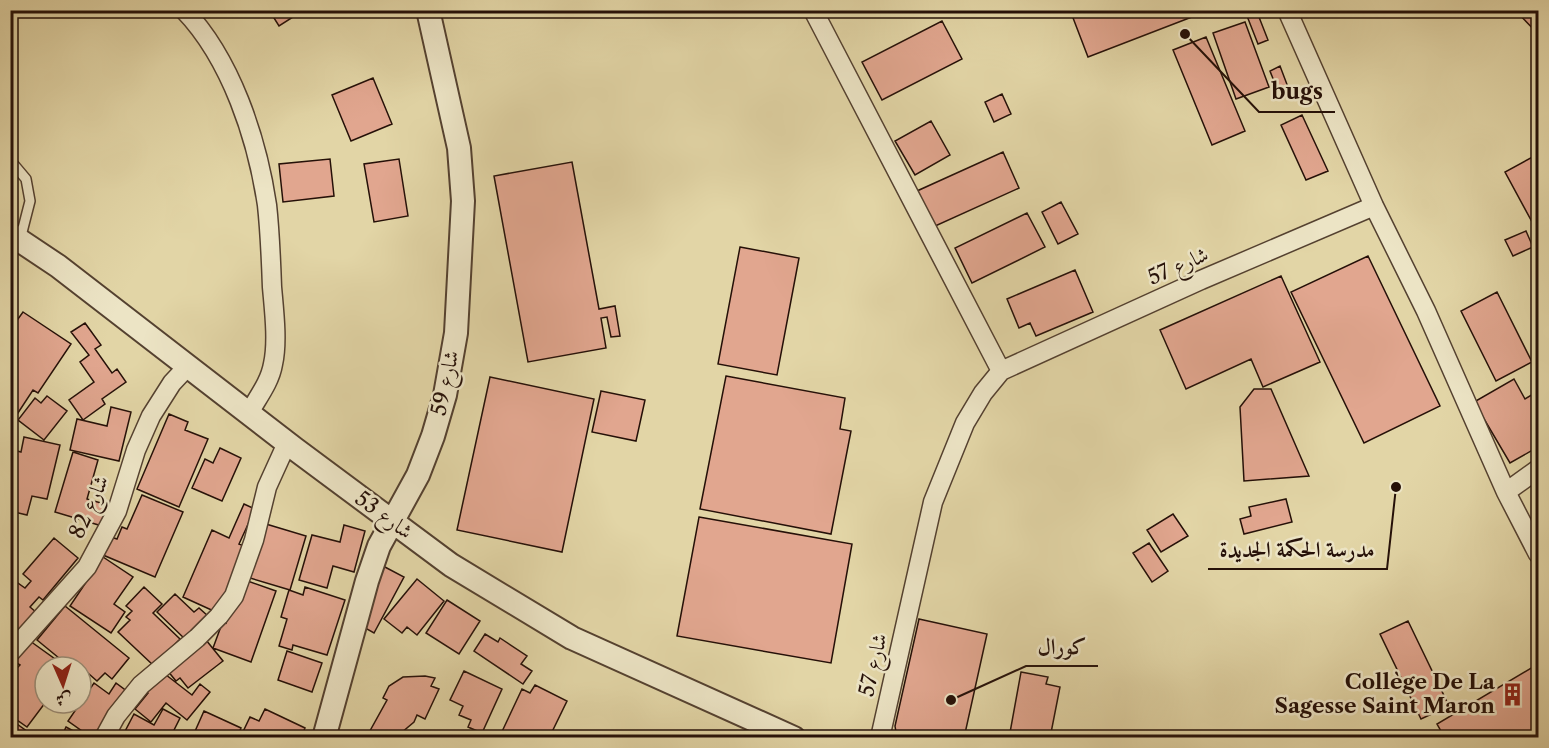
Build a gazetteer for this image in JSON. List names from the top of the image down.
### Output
{
  "streets": {
    "street": [
      "شارع 57",
      "شارع 59",
      "شارع 82",
      "شارع 53"
    ]
  },
  "crossings": [
    ["شارع 59", "شارع 53"],
    ["شارع 82", "شارع 53"]
  ],
  "places": {
    "other": ["bugs", "مدرسة الحكمة الجديدة", "كورال"],
    "building": ["Collège De La Sagesse Saint Maron"]
  },
  "north": "bottom"
}
